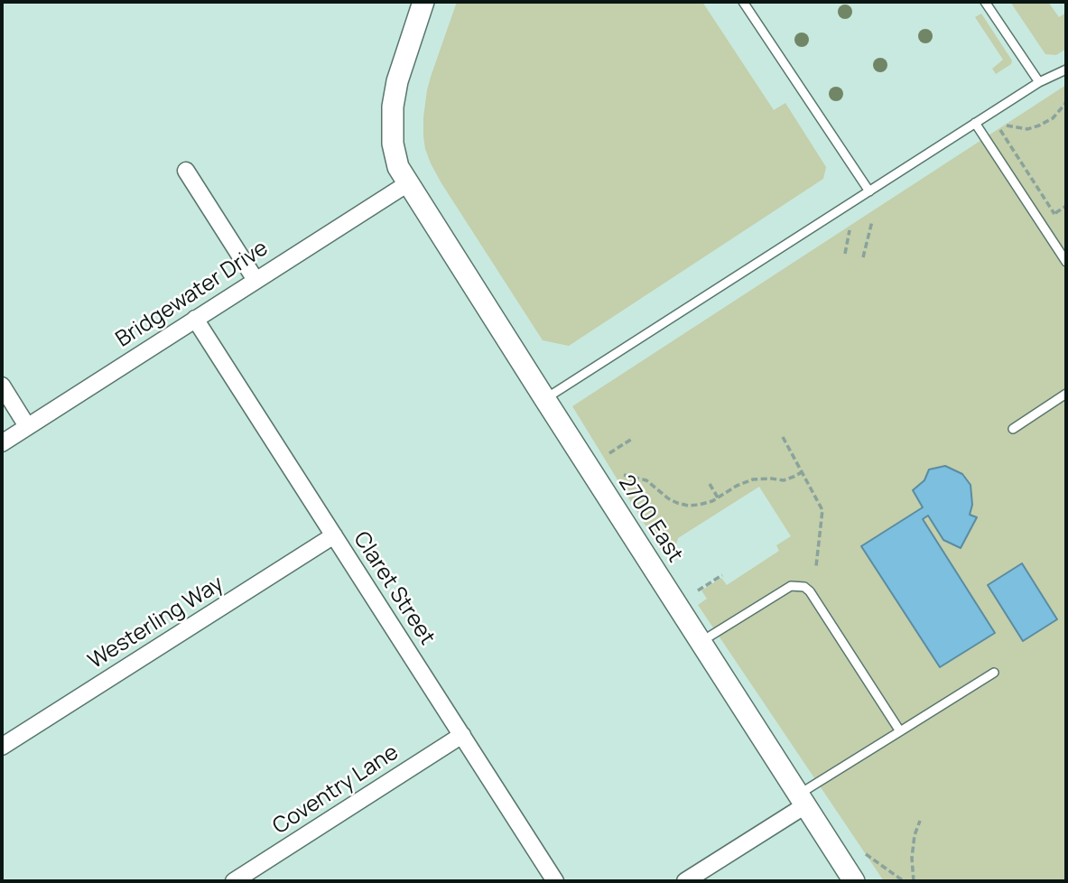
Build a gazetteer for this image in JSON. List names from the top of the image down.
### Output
{
  "streets": {
    "street": [
      "Bridgewater Drive",
      "2700 East",
      "Claret Street",
      "Westerling Way",
      "Coventry Lane"
    ]
  },
  "crossings": [
    ["Bridgewater Drive", "2700 East"],
    ["Bridgewater Drive", "Claret Street"],
    ["Claret Street", "Westerling Way"],
    ["Claret Street", "Coventry Lane"]
  ]
}
